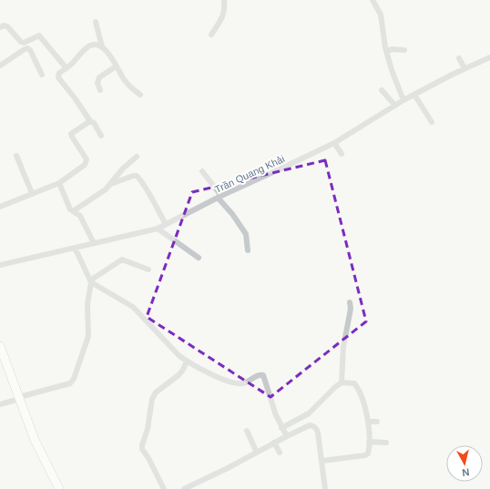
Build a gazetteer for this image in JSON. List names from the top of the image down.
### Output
{
  "streets": {
    "street": ["Trần Quang Khải"]
  },
  "north": "bottom"
}
